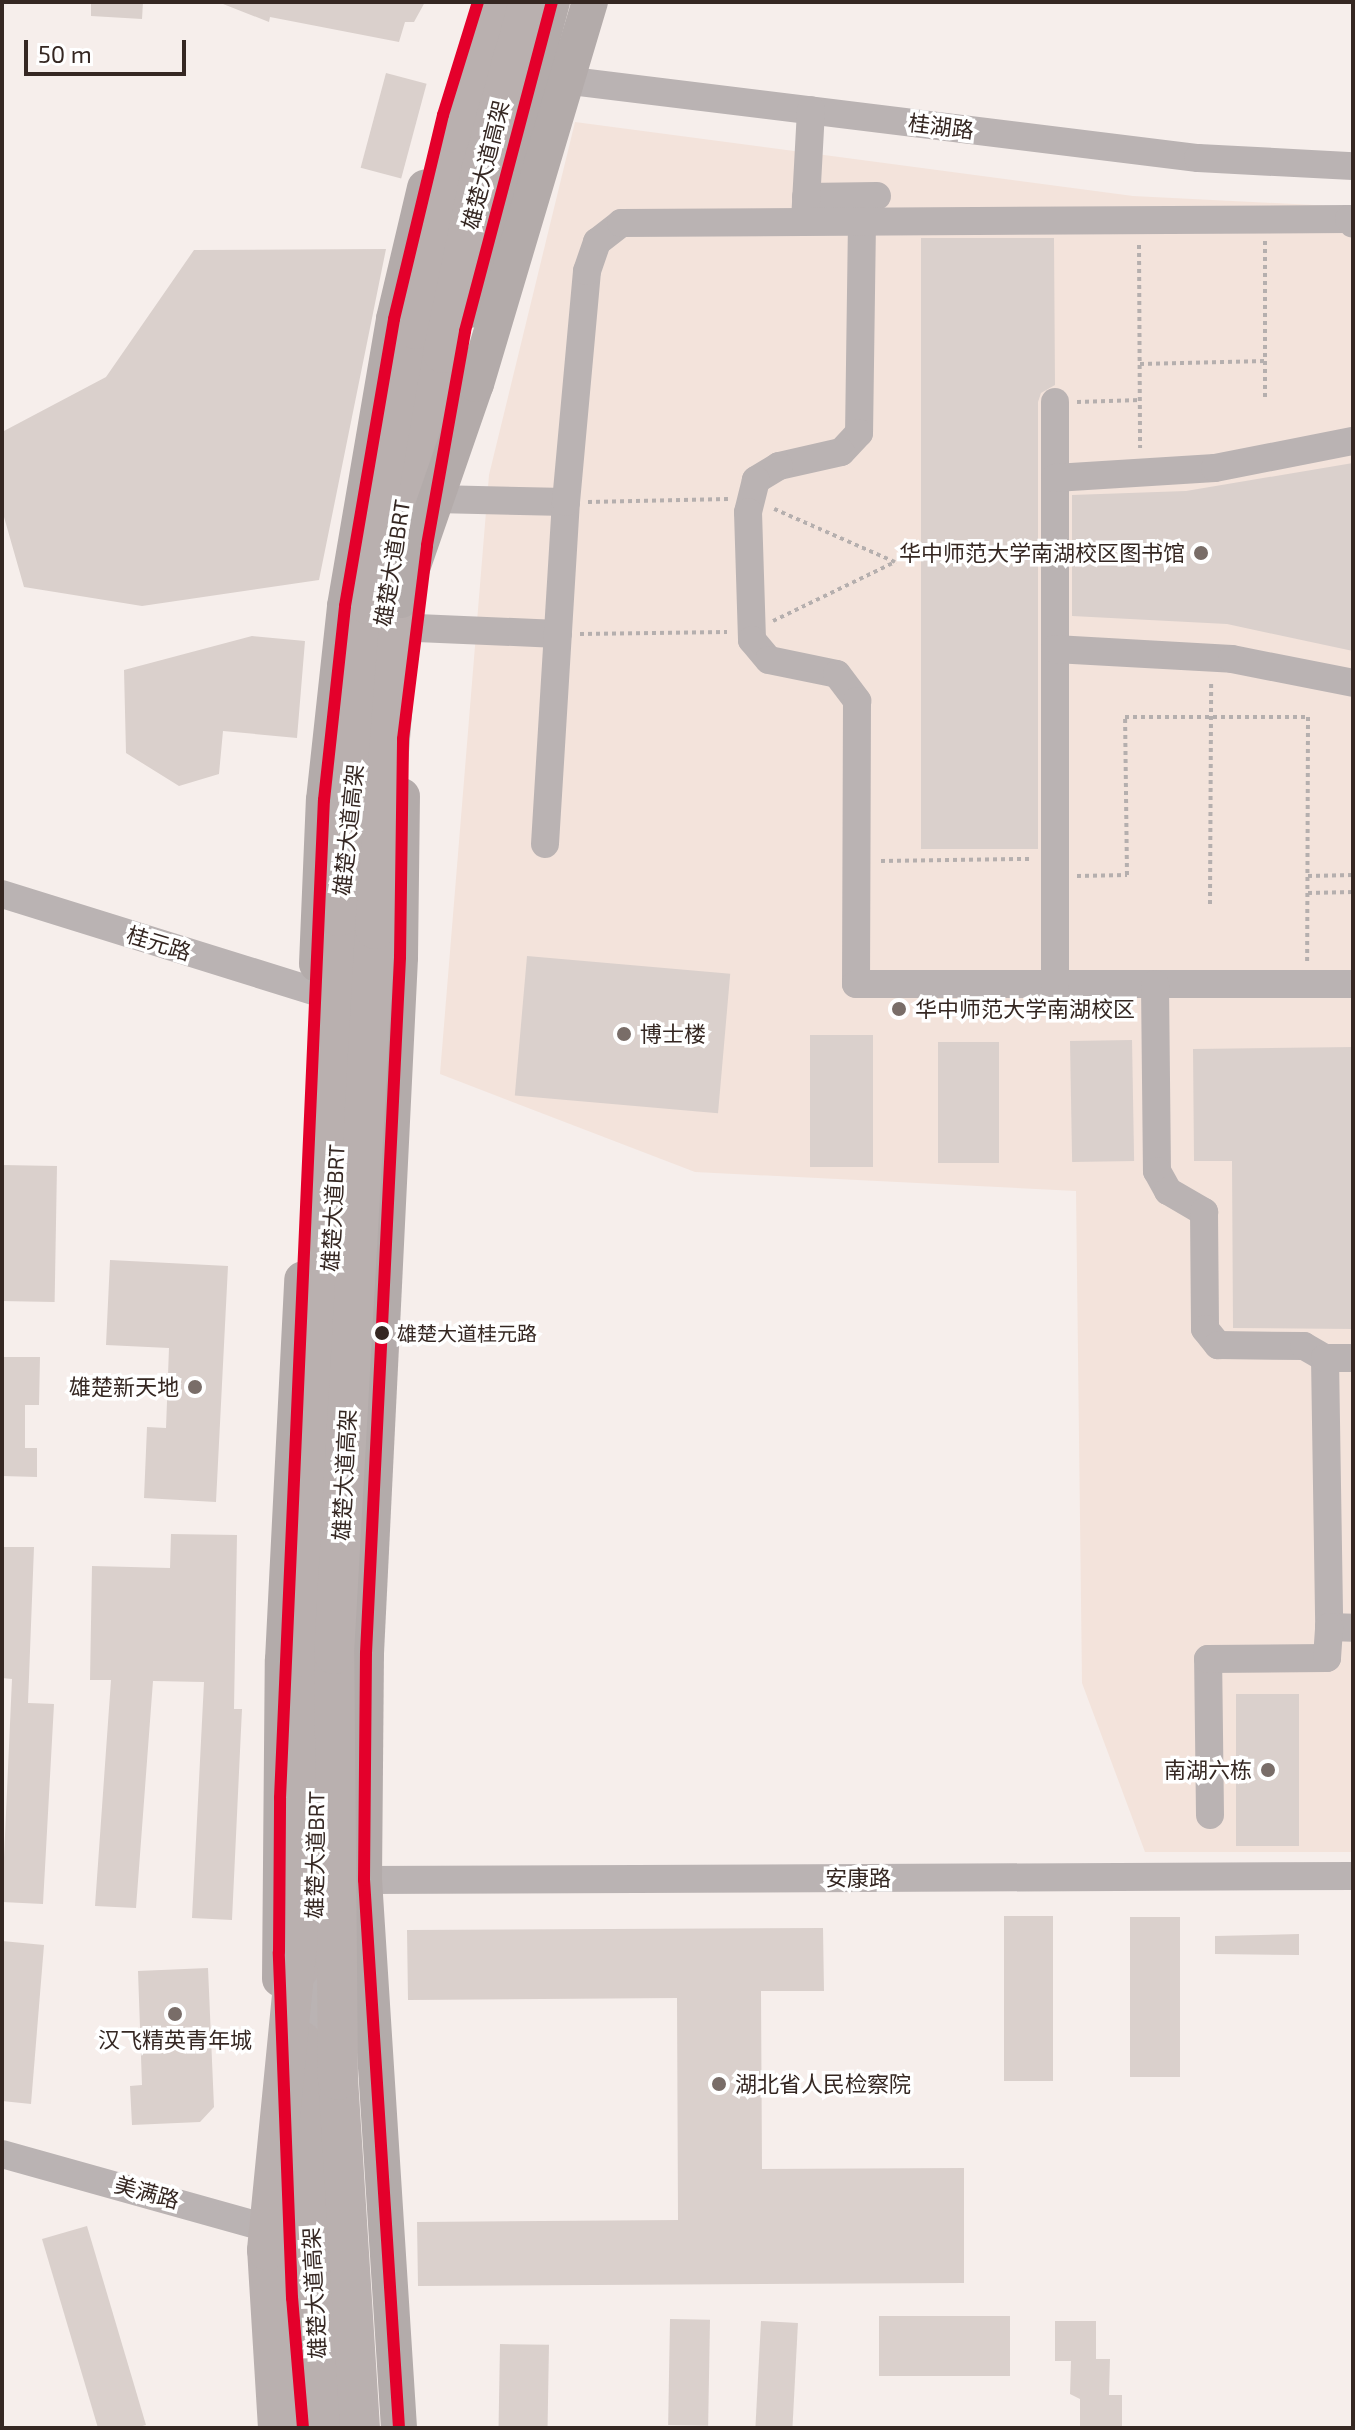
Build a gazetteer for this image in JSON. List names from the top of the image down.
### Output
{
  "streets": {
    "highway": ["雄楚大道高架"],
    "street": [
      "桂湖路",
      "雄楚大道BRT",
      "桂元路",
      "安康路",
      "美满路"
    ]
  },
  "places": [
    "华中师范大学南湖校区图书馆",
    "华中师范大学南湖校区",
    "博士楼",
    "雄楚大道桂元路",
    "雄楚新天地",
    "南湖六栋",
    "汉飞精英青年城",
    "湖北省人民检察院"
  ],
  "scale_bar": "50 m"
}
